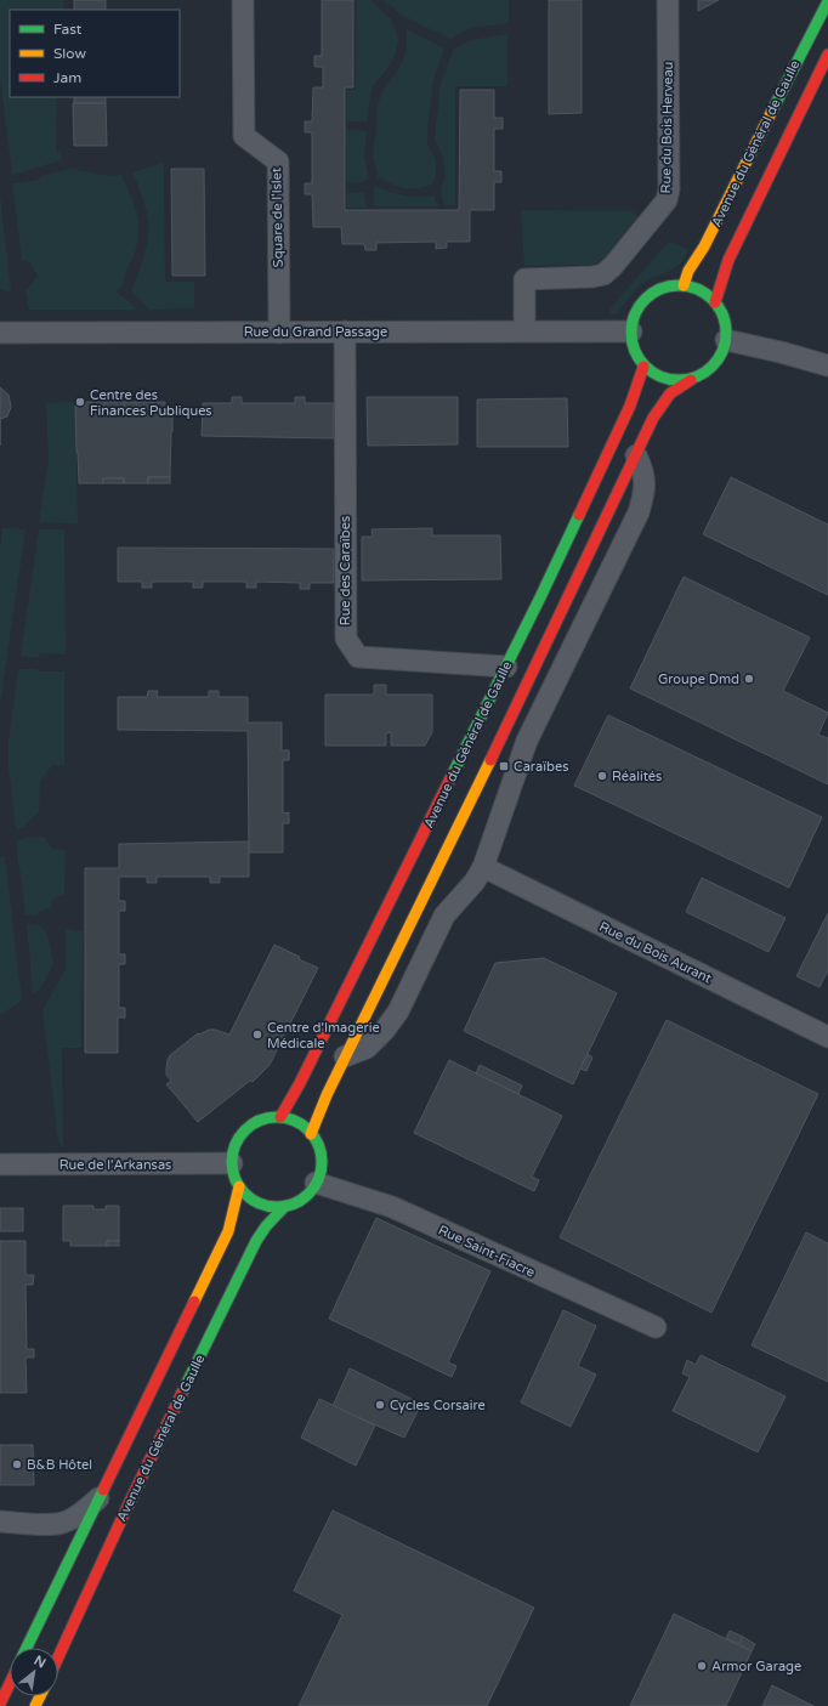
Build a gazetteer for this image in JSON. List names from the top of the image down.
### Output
{
  "streets": {
    "main road": ["Avenue du Général de Gaulle"],
    "street": [
      "Rue du Bois Herveau",
      "Square de l'Islet",
      "Rue du Grand Passage",
      "Rue des Caraïbes",
      "Rue du Bois Aurant",
      "Rue de l'Arkansas",
      "Rue Saint-Fiacre"
    ]
  },
  "crossings": [
    ["Rue du Bois Herveau", "Rue du Grand Passage"],
    ["Avenue du Général de Gaulle", "Rue du Grand Passage"],
    ["Avenue du Général de Gaulle", "Rue des Caraïbes"],
    ["Avenue du Général de Gaulle", "Rue de l'Arkansas"],
    ["Avenue du Général de Gaulle", "Rue Saint-Fiacre"],
    ["Square de l'Islet", "Rue du Grand Passage"],
    ["Rue du Grand Passage", "Rue des Caraïbes"],
    ["Rue de l'Arkansas", "Rue Saint-Fiacre"]
  ],
  "places": {
    "other": [
      "Centre des Finances Publiques",
      "Groupe Dmd",
      "Réalités",
      "Centre d'Imagerie Médicale",
      "Cycles Corsaire",
      "B&B Hôtel",
      "Armor Garage"
    ],
    "transit": ["Caraïbes"]
  },
  "legend": ["Fast", "Slow", "Jam"],
  "north": "top right"
}
